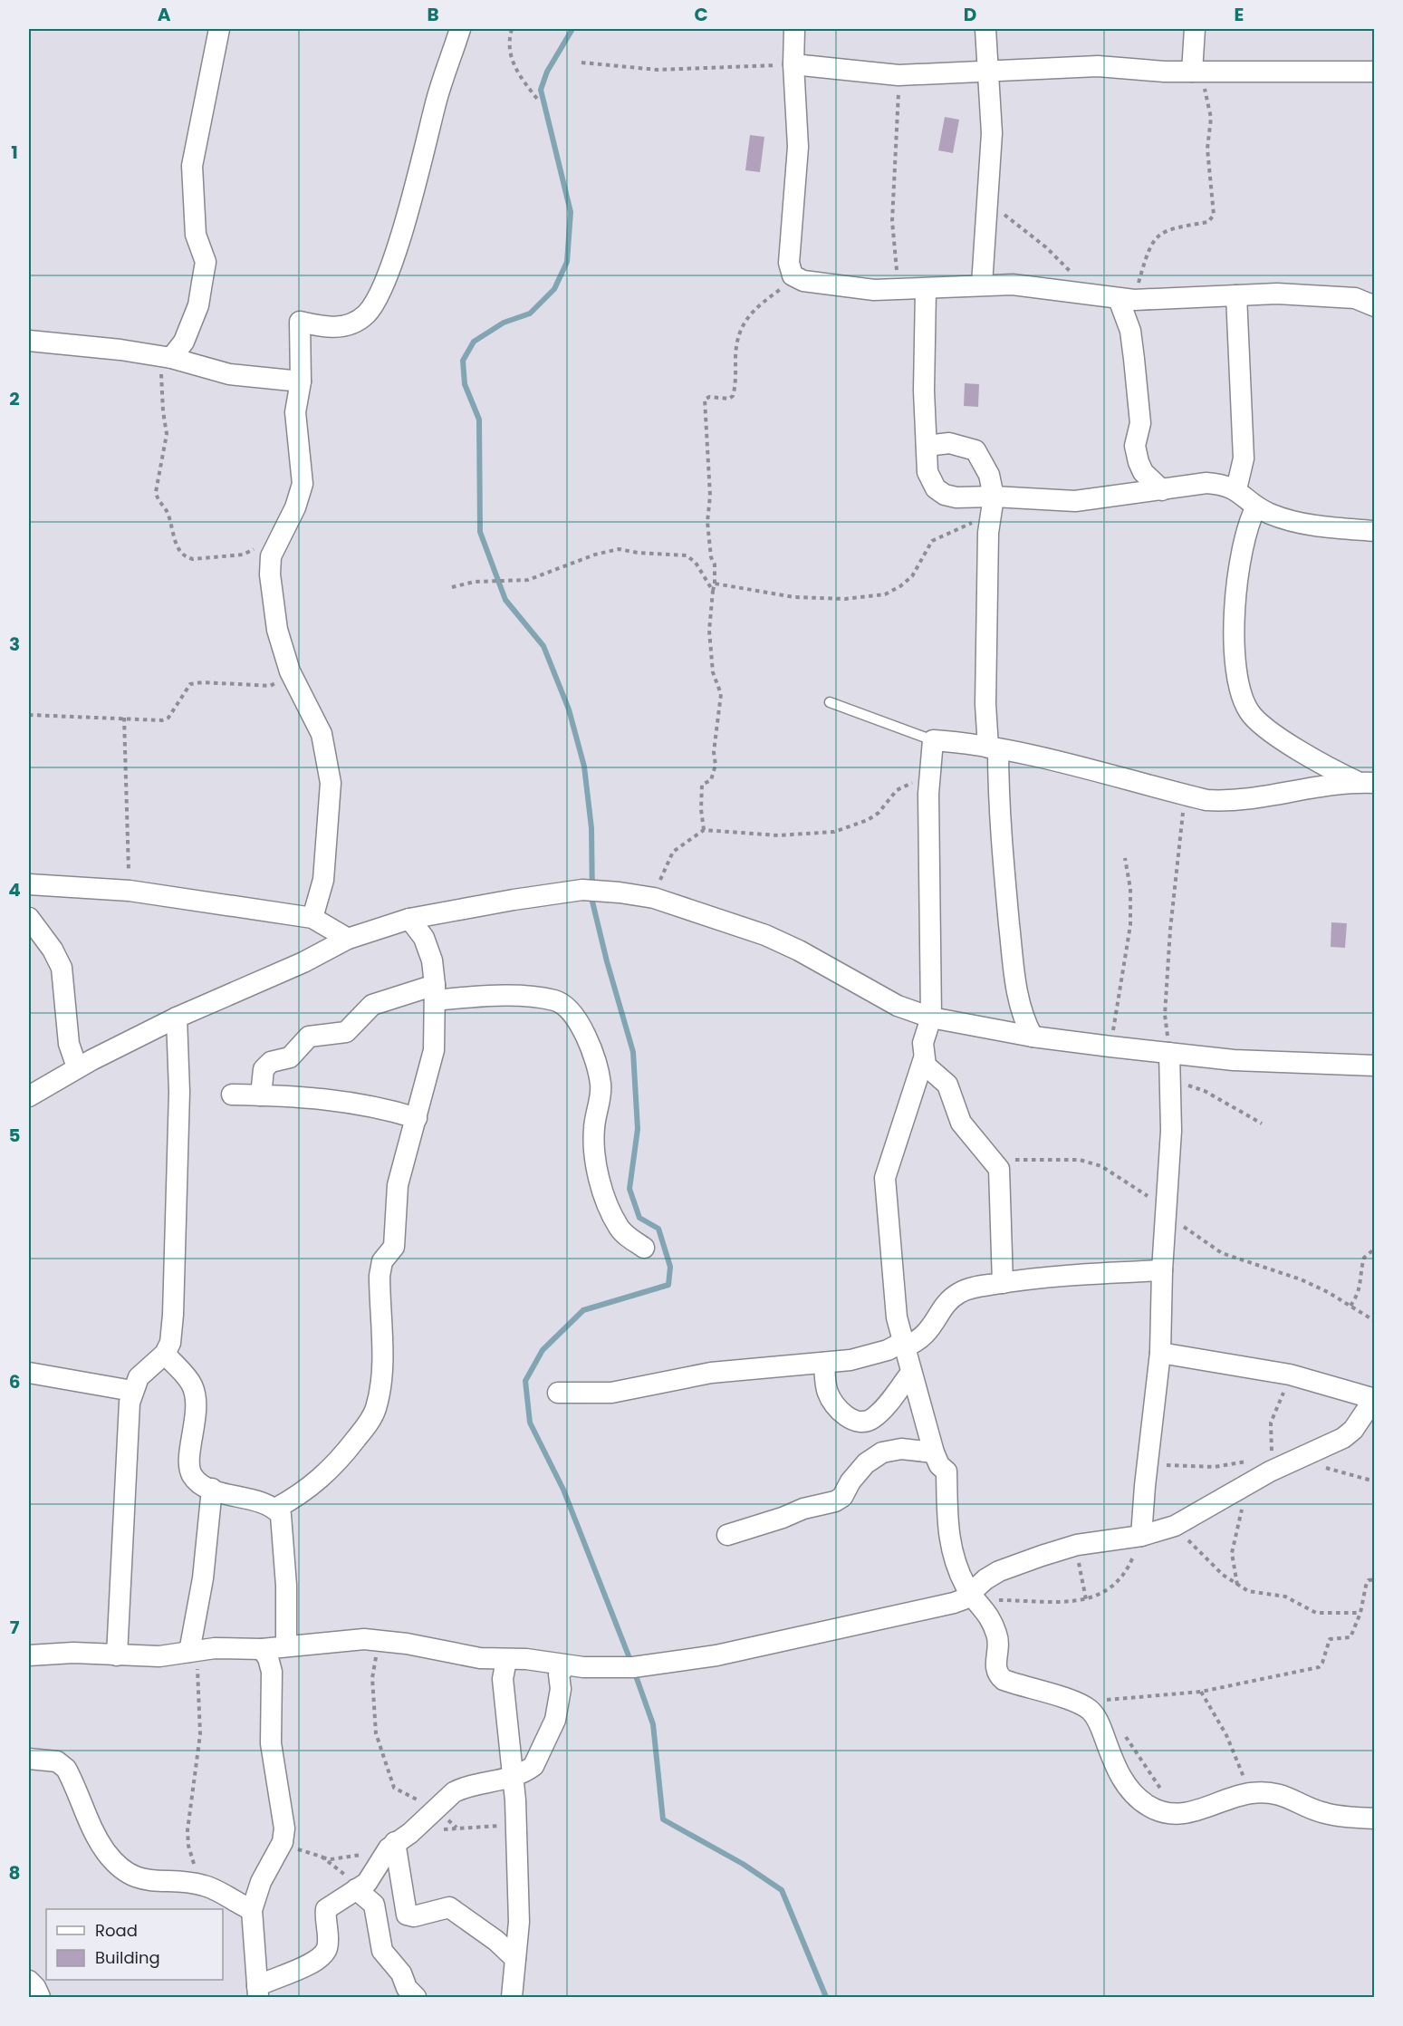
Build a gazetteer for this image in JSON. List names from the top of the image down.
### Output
{
  "legend": ["Road", "Building"],
  "grid": {
    "columns": [
      "A",
      "B",
      "C",
      "D",
      "E"
    ],
    "rows": [
      "1",
      "2",
      "3",
      "4",
      "5",
      "6",
      "7",
      "8"
    ]
  }
}
